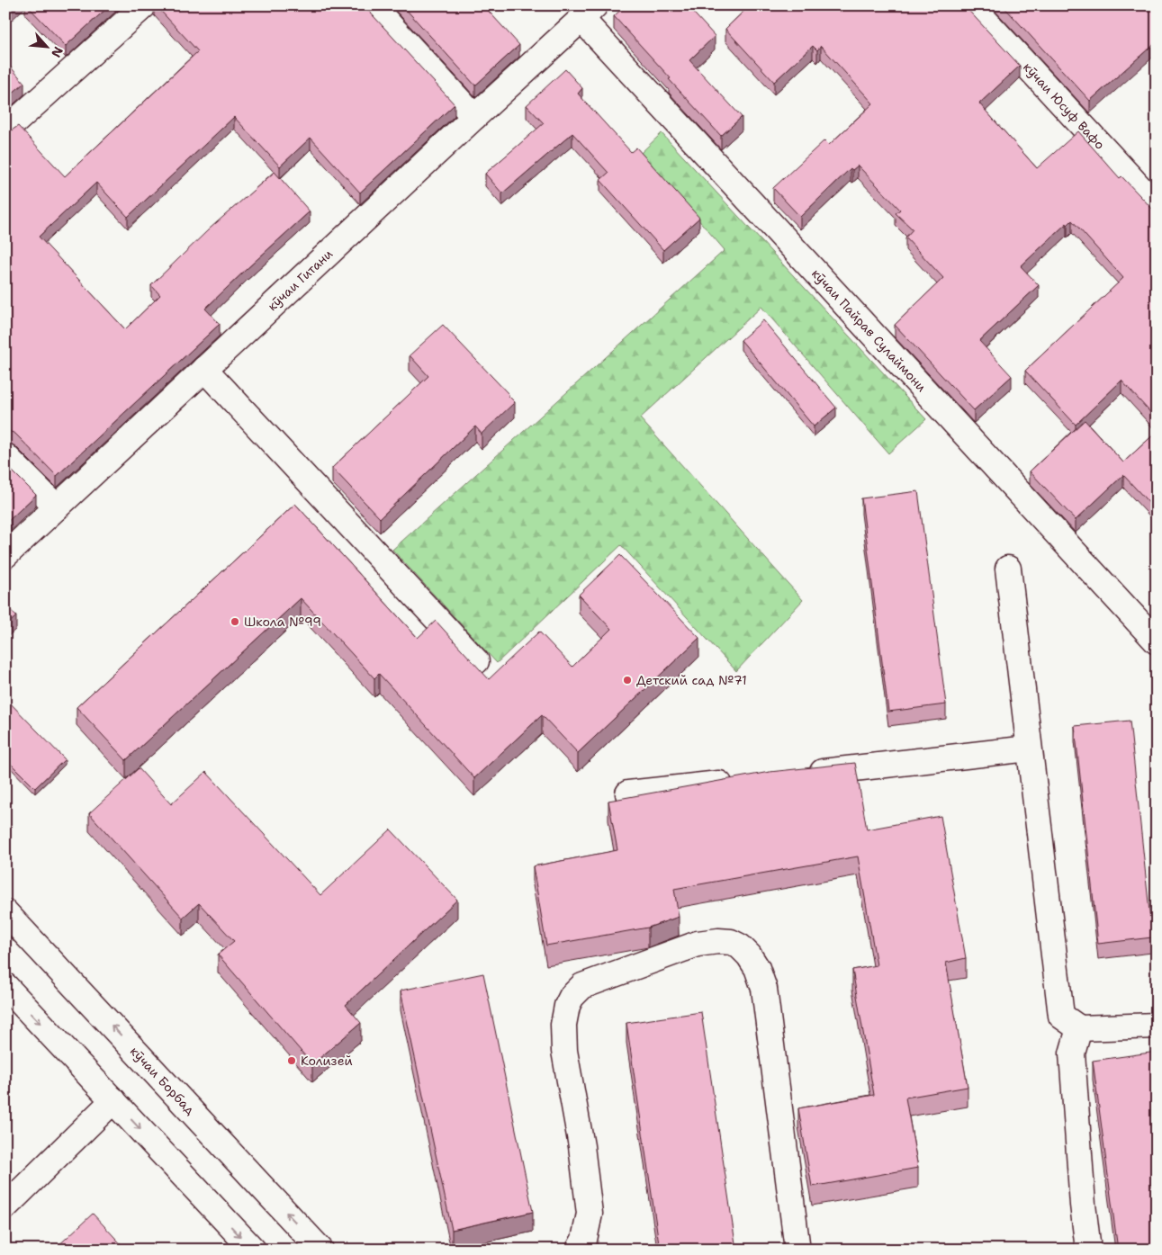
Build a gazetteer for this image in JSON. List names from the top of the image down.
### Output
{
  "streets": {
    "street": [
      "кӯчаи Юсуф Вафо",
      "кӯчаи Гитани",
      "кӯчаи Пайрав Сулаймони",
      "кӯчаи Борбад"
    ]
  },
  "crossings": [
    ["кӯчаи Гитани", "кӯчаи Пайрав Сулаймони"]
  ],
  "places": ["Школа №99", "Детский сад №71", "Колизей"],
  "north": "bottom right"
}
